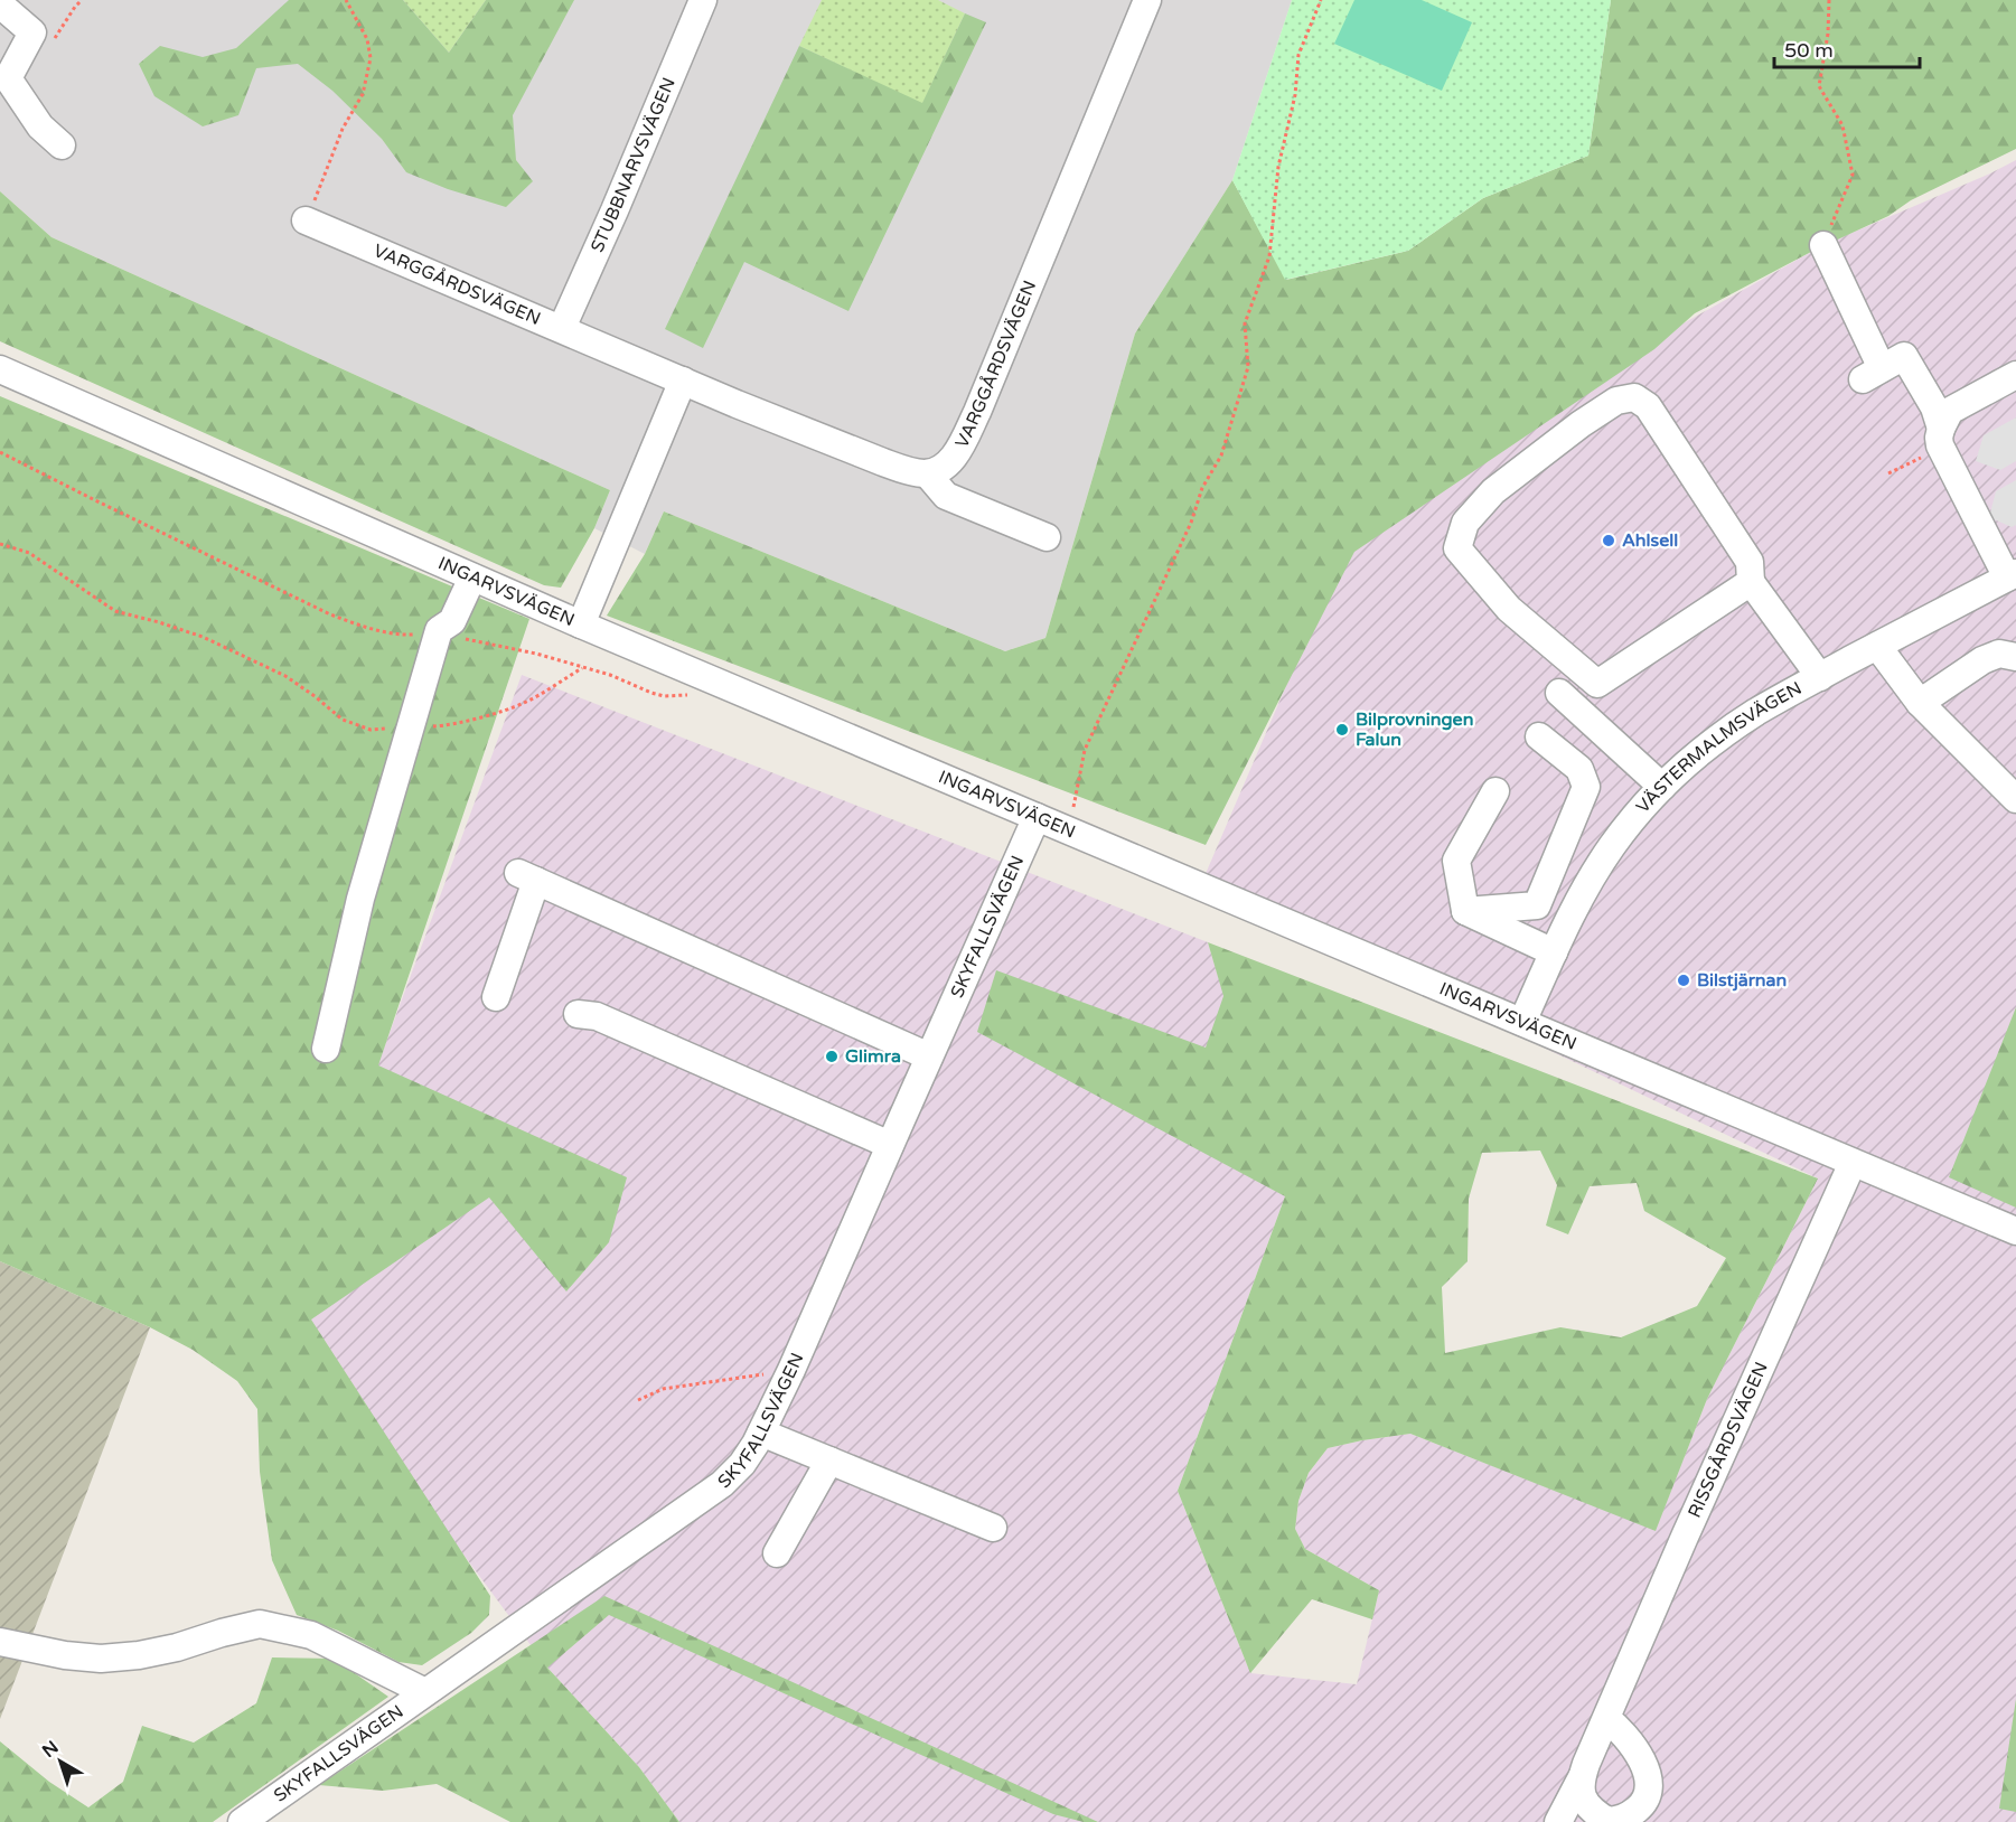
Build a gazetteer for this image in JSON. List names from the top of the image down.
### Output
{
  "streets": {
    "street": [
      "STUBBNARVSVÄGEN",
      "VARGGÅRDSVÄGEN",
      "INGARVSVÄGEN",
      "VÄSTERMALMSVÄGEN",
      "SKYFALLSVÄGEN",
      "RISSGÅRDSVÄGEN"
    ]
  },
  "crossings": [
    ["STUBBNARVSVÄGEN", "VARGGÅRDSVÄGEN"],
    ["INGARVSVÄGEN", "VÄSTERMALMSVÄGEN"],
    ["INGARVSVÄGEN", "SKYFALLSVÄGEN"],
    ["INGARVSVÄGEN", "RISSGÅRDSVÄGEN"]
  ],
  "places": [
    "Ahlsell",
    "Bilprovningen Falun",
    "Bilstjärnan",
    "Glimra"
  ],
  "scale_bar": "50 m",
  "north": "top left"
}
